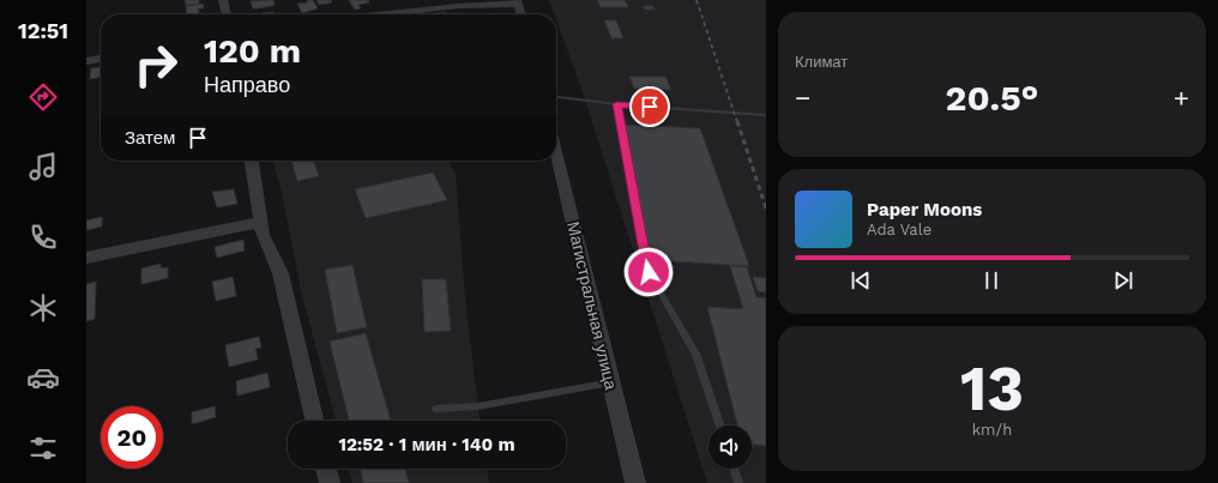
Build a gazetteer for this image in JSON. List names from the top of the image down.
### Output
{
  "streets": {
    "street": ["Магистральная улица"]
  },
  "page": {
    "tabs": "12:51",
    "tile": [
      "Климат",
      ["13", "km/h"]
    ],
    "turn": ["120 m", "Направо"],
    "heat": ["−", "20.5°", "+"],
    "then": "Затем",
    "song": ["Paper Moons", "Ada Vale"],
    "limit": "20",
    "trip": "12:52 · 1 мин · 140 m"
  }
}
